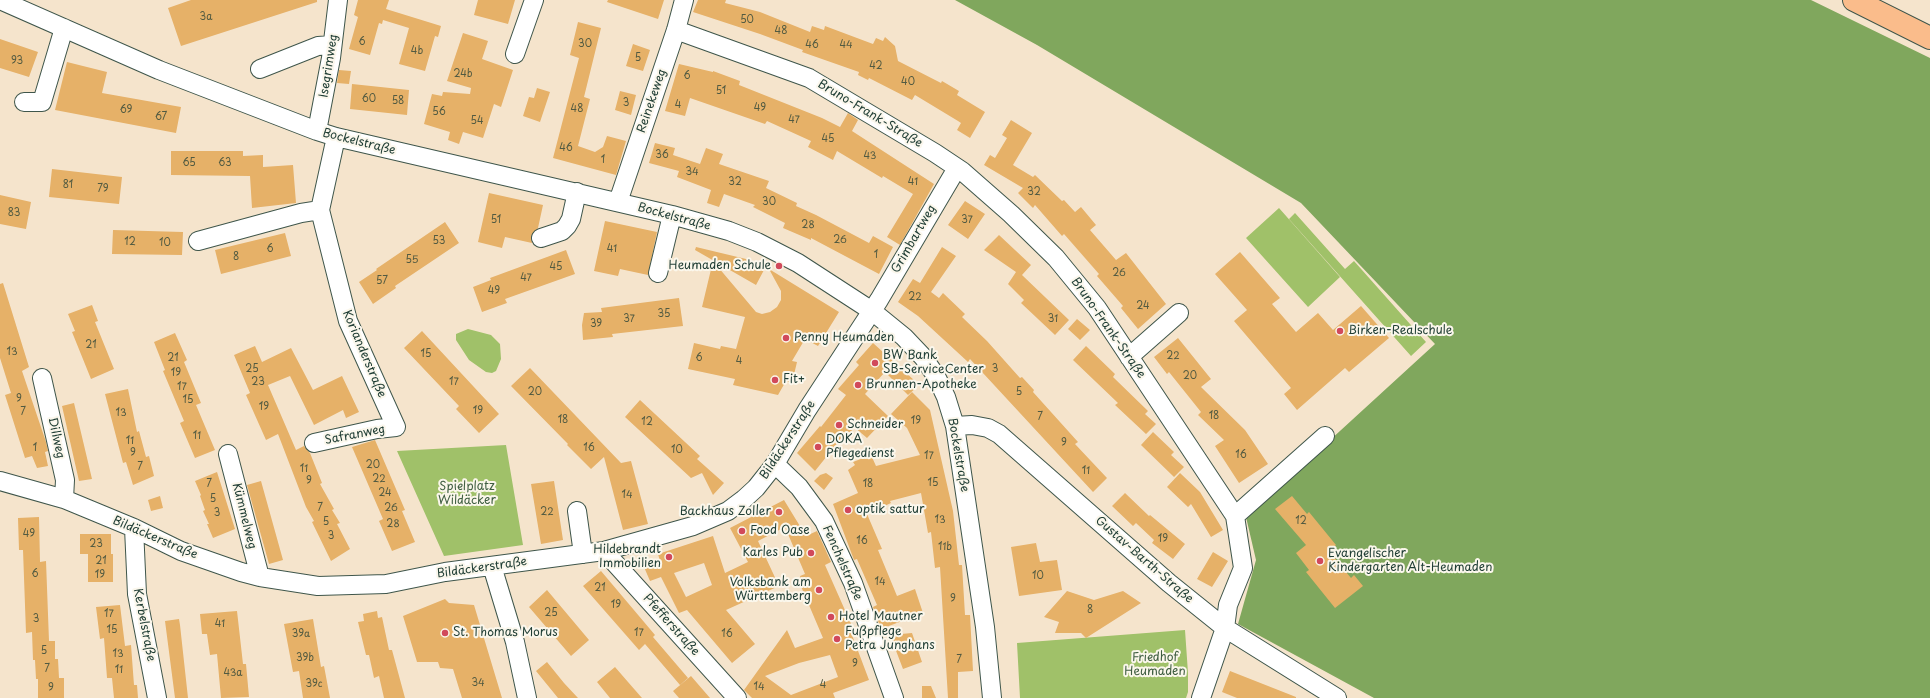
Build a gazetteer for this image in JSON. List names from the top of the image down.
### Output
{
  "streets": {
    "street": [
      "Isegrimweg",
      "Reinekeweg",
      "Bruno-Frank-Straße",
      "Bockelstraße",
      "Grimbartweg",
      "Korianderstraße",
      "Safranweg",
      "Dillweg",
      "Bildäckerstraße",
      "Kümmelweg",
      "Gustav-Barth-Straße",
      "Fenchelstraße",
      "Kerbelstraße",
      "Pfefferstraße"
    ]
  },
  "crossings": [
    ["Isegrimweg", "Bockelstraße"],
    ["Reinekeweg", "Bruno-Frank-Straße"],
    ["Reinekeweg", "Bockelstraße"],
    ["Bruno-Frank-Straße", "Grimbartweg"],
    ["Bruno-Frank-Straße", "Gustav-Barth-Straße"],
    ["Bockelstraße", "Grimbartweg"],
    ["Bockelstraße", "Korianderstraße"],
    ["Bockelstraße", "Bildäckerstraße"],
    ["Bockelstraße", "Gustav-Barth-Straße"],
    ["Grimbartweg", "Bildäckerstraße"],
    ["Korianderstraße", "Safranweg"],
    ["Dillweg", "Bildäckerstraße"],
    ["Bildäckerstraße", "Kümmelweg"],
    ["Bildäckerstraße", "Fenchelstraße"],
    ["Bildäckerstraße", "Kerbelstraße"],
    ["Bildäckerstraße", "Pfefferstraße"]
  ],
  "parks": ["Spielplatz Wildäcker", "Friedhof Heumaden"],
  "places": [
    "Heumaden Schule",
    "Birken-Realschule",
    "Penny Heumaden",
    "BW Bank SB-ServiceCenter",
    "Fit+",
    "Brunnen-Apotheke",
    "Schneider",
    "DOKA Pflegedienst",
    "optik sattur",
    "Backhaus Zoller",
    "Food Oase",
    "Karles Pub",
    "Hildebrandt Immobilien",
    "Evangelischer Kindergarten Alt-Heumaden",
    "Volksbank am Württemberg",
    "Hotel Mautner",
    "St. Thomas Morus",
    "Fußpflege Petra Junghans"
  ],
  "house_numbers": [
    "3a",
    "50",
    "48",
    "6",
    "30",
    "46",
    "44",
    "4b",
    "5",
    "93",
    "42",
    "24b",
    "6",
    "40",
    "51",
    "60",
    "58",
    "3",
    "4",
    "49",
    "48",
    "69",
    "56",
    "67",
    "47",
    "54",
    "45",
    "46",
    "36",
    "43",
    "1",
    "65",
    "63",
    "34",
    "32",
    "41",
    "81",
    "79",
    "32",
    "30",
    "83",
    "51",
    "37",
    "28",
    "26",
    "53",
    "12",
    "10",
    "6",
    "41",
    "1",
    "8",
    "55",
    "45",
    "26",
    "47",
    "57",
    "49",
    "22",
    "24",
    "35",
    "37",
    "31",
    "39",
    "21",
    "13",
    "15",
    "22",
    "21",
    "6",
    "4",
    "25",
    "3",
    "19",
    "20",
    "23",
    "17",
    "17",
    "20",
    "5",
    "9",
    "15",
    "19",
    "19",
    "7",
    "13",
    "18",
    "7",
    "18",
    "19",
    "12",
    "11",
    "11",
    "9",
    "1",
    "16",
    "10",
    "9",
    "16",
    "17",
    "20",
    "7",
    "11",
    "11",
    "22",
    "9",
    "15",
    "7",
    "18",
    "24",
    "14",
    "5",
    "7",
    "26",
    "22",
    "3",
    "13",
    "12",
    "5",
    "28",
    "49",
    "3",
    "19",
    "16",
    "23",
    "11b",
    "21",
    "6",
    "19",
    "10",
    "14",
    "21",
    "9",
    "19",
    "8",
    "25",
    "17",
    "3",
    "41",
    "15",
    "17",
    "39a",
    "16",
    "5",
    "13",
    "39b",
    "7",
    "9",
    "7",
    "11",
    "43a",
    "34",
    "39c",
    "4",
    "14",
    "9"
  ]
}
